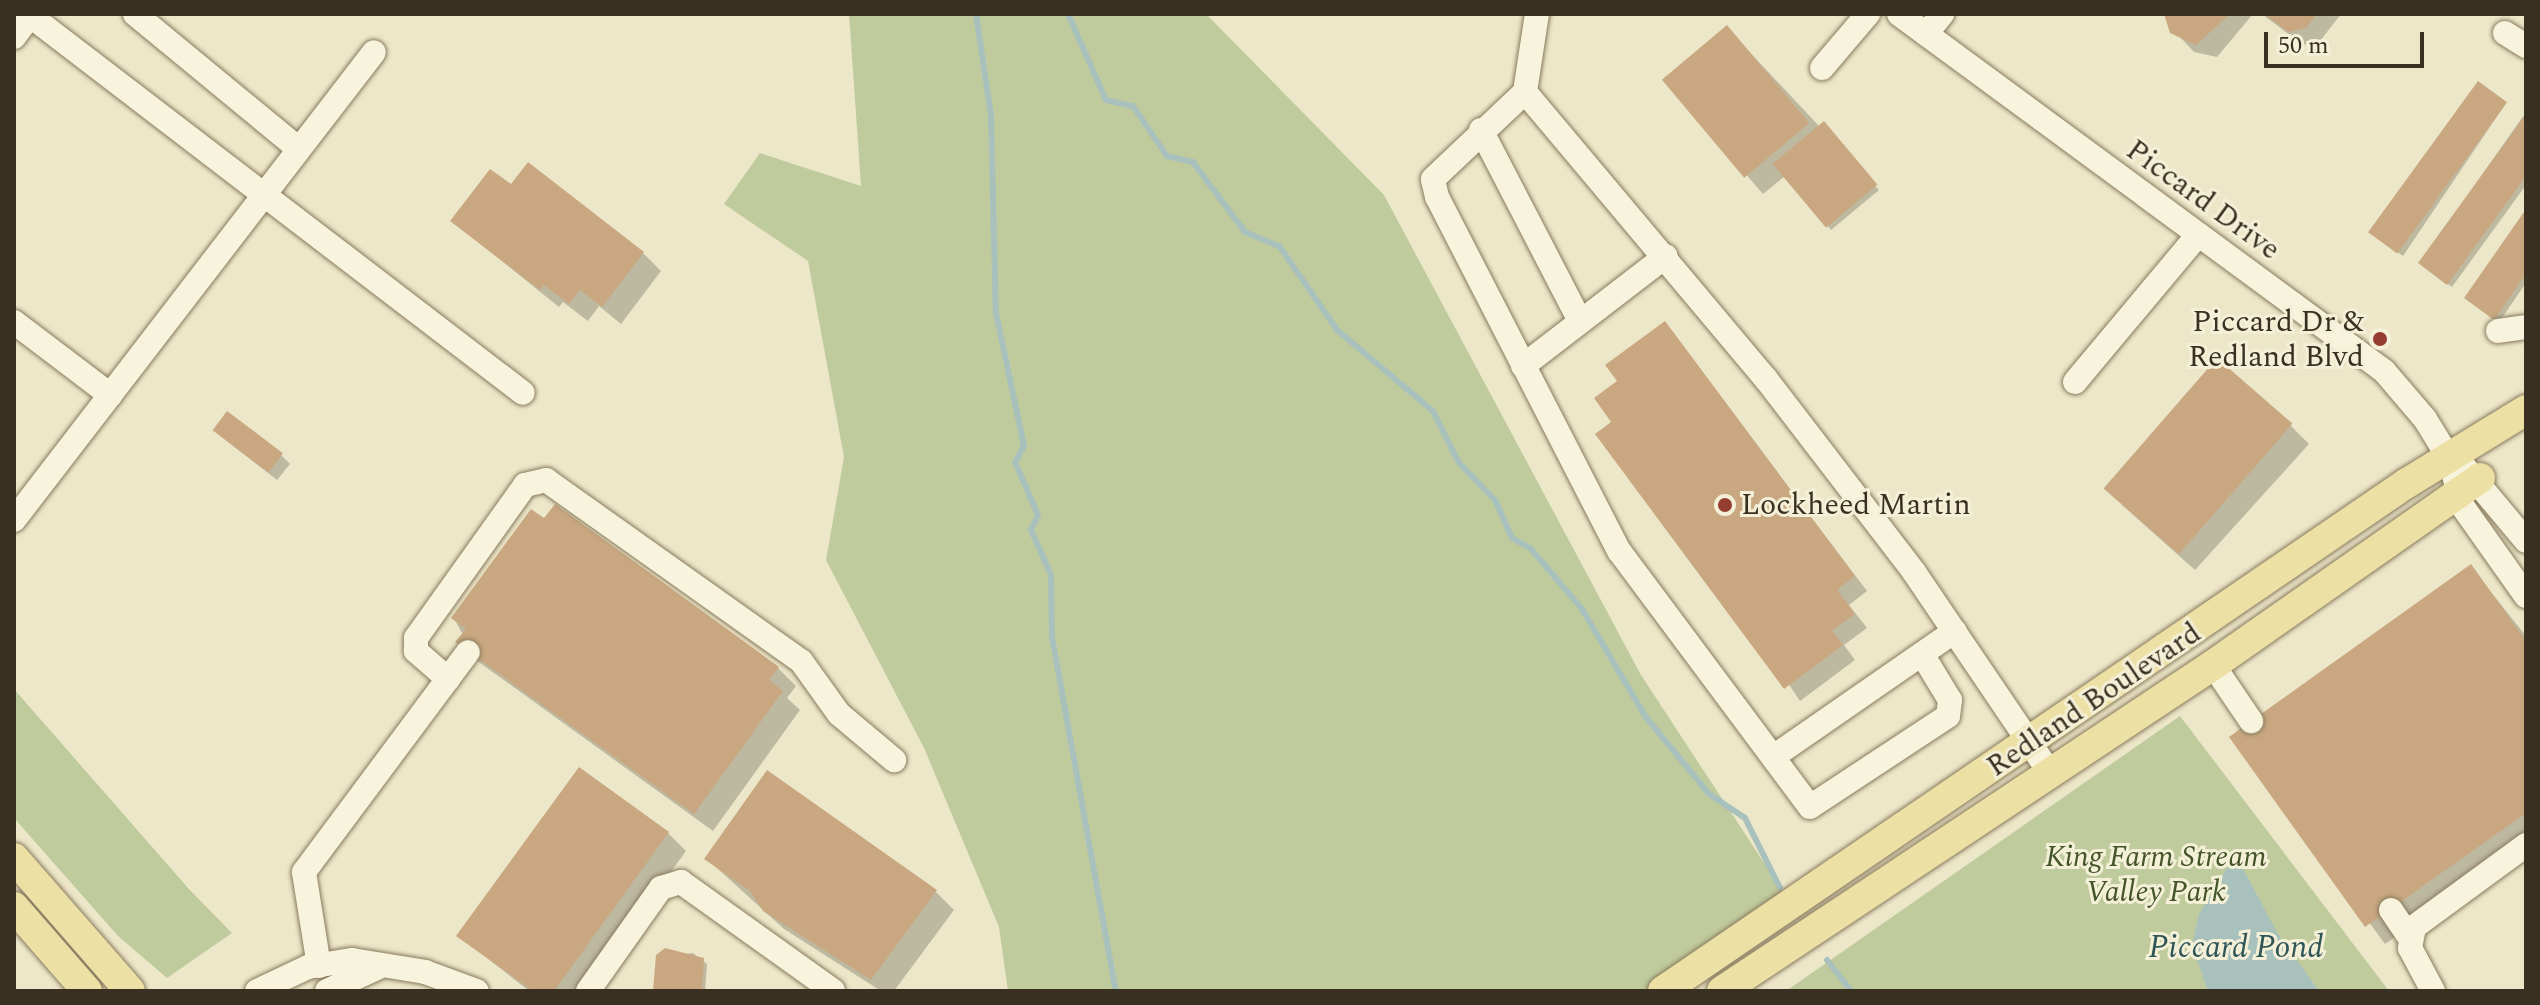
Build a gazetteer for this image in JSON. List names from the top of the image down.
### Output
{
  "streets": {
    "main road": ["Redland Boulevard"],
    "street": ["Piccard Drive"]
  },
  "crossings": [
    ["Piccard Drive", "Redland Boulevard"]
  ],
  "water": ["Piccard Pond"],
  "parks": ["King Farm Stream Valley Park"],
  "places": ["Piccard Dr & Redland Blvd", "Lockheed Martin"],
  "scale_bar": "50 m"
}
